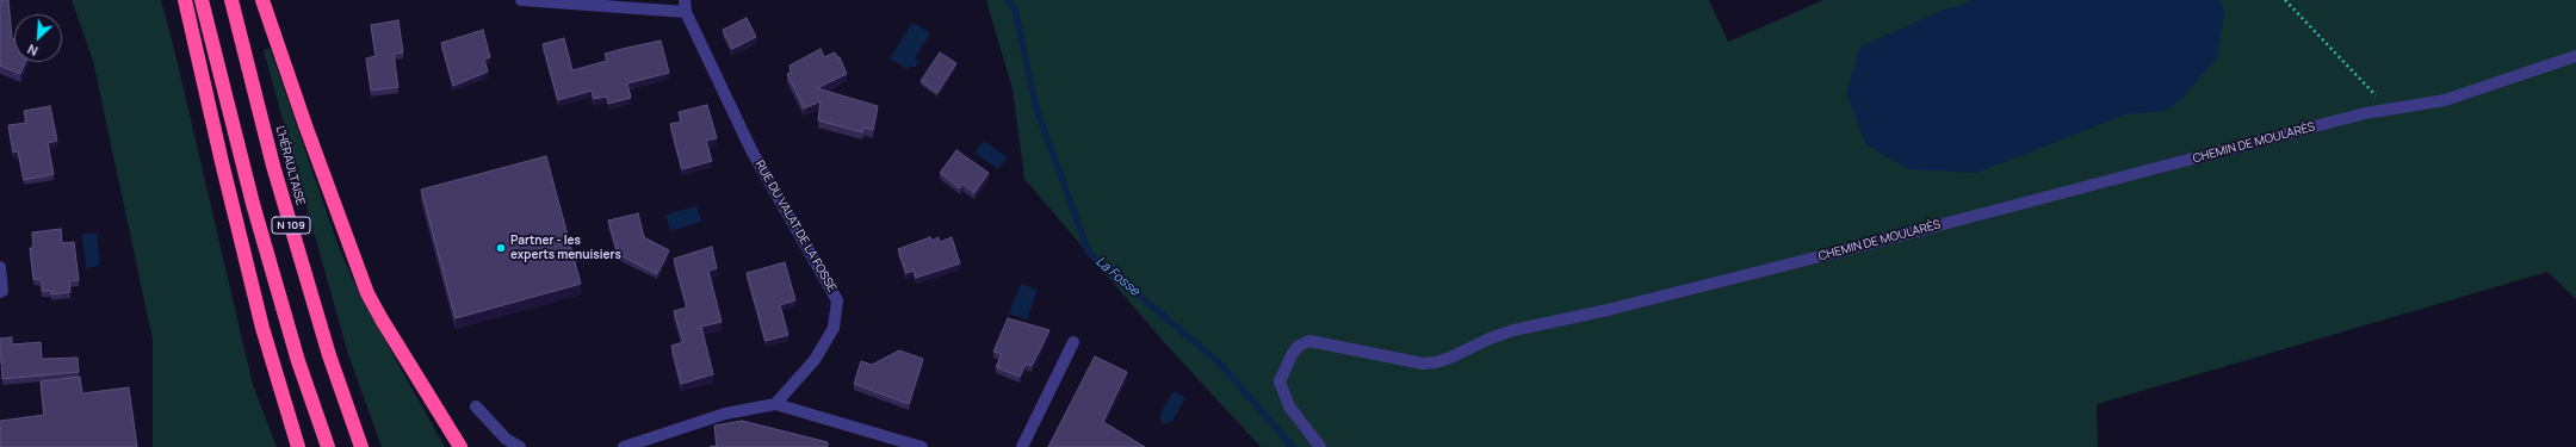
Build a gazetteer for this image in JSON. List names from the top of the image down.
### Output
{
  "streets": {
    "highway": ["L'HÉRAULTAISE", "N 109"],
    "street": ["CHEMIN DE MOULARÈS", "RUE DU VALAT DE LA FOSSE"]
  },
  "water": ["La Fosse"],
  "places": ["Partner - les experts menuisiers"],
  "north": "bottom left"
}
